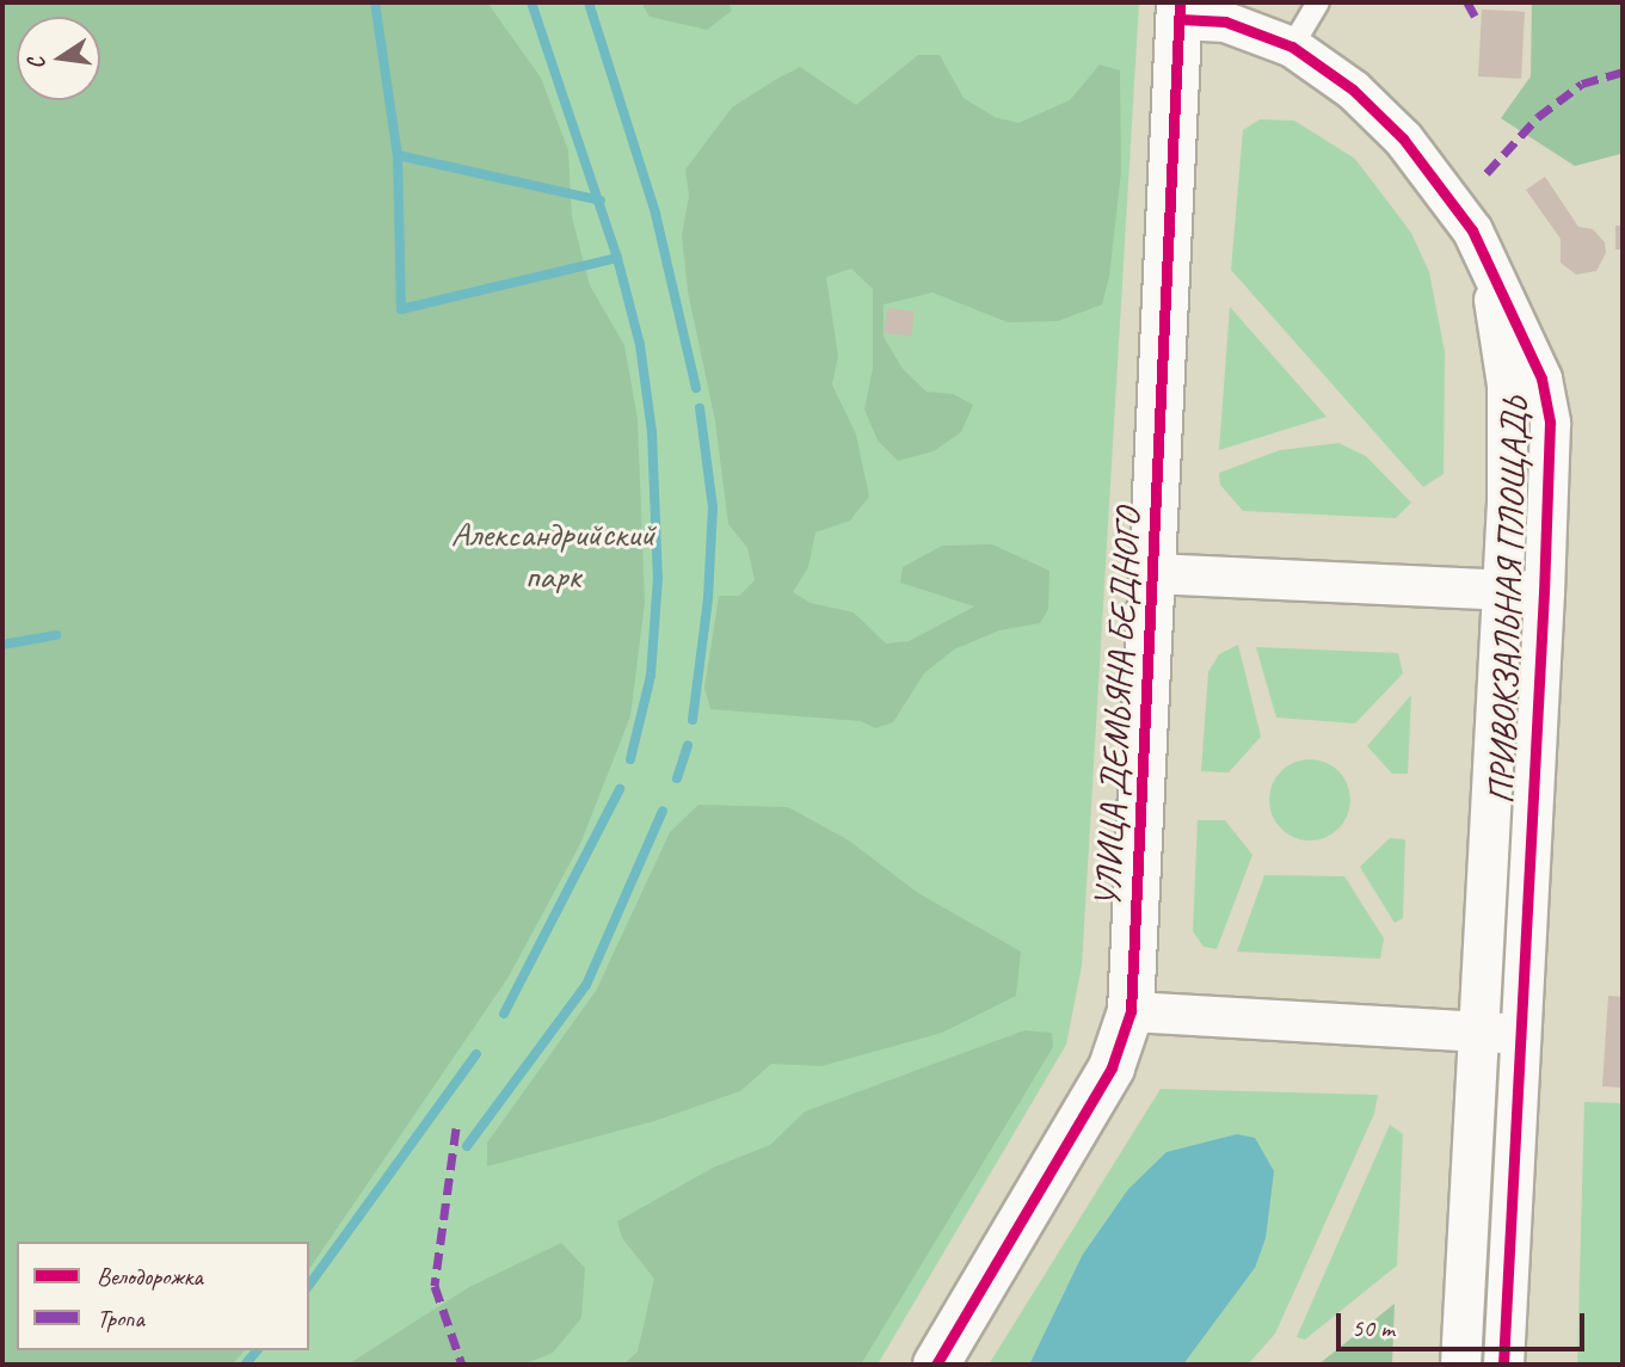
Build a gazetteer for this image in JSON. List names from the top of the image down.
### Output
{
  "streets": {
    "street": ["ПРИВОКЗАЛЬНАЯ ПЛОЩАДЬ", "УЛИЦА ДЕМЬЯНА БЕДНОГО"]
  },
  "crossings": [
    ["ПРИВОКЗАЛЬНАЯ ПЛОЩАДЬ", "УЛИЦА ДЕМЬЯНА БЕДНОГО"]
  ],
  "parks": ["Александрийский парк"],
  "legend": ["Велодорожка", "Тропа"],
  "scale_bar": "50 m",
  "north": "left"
}
